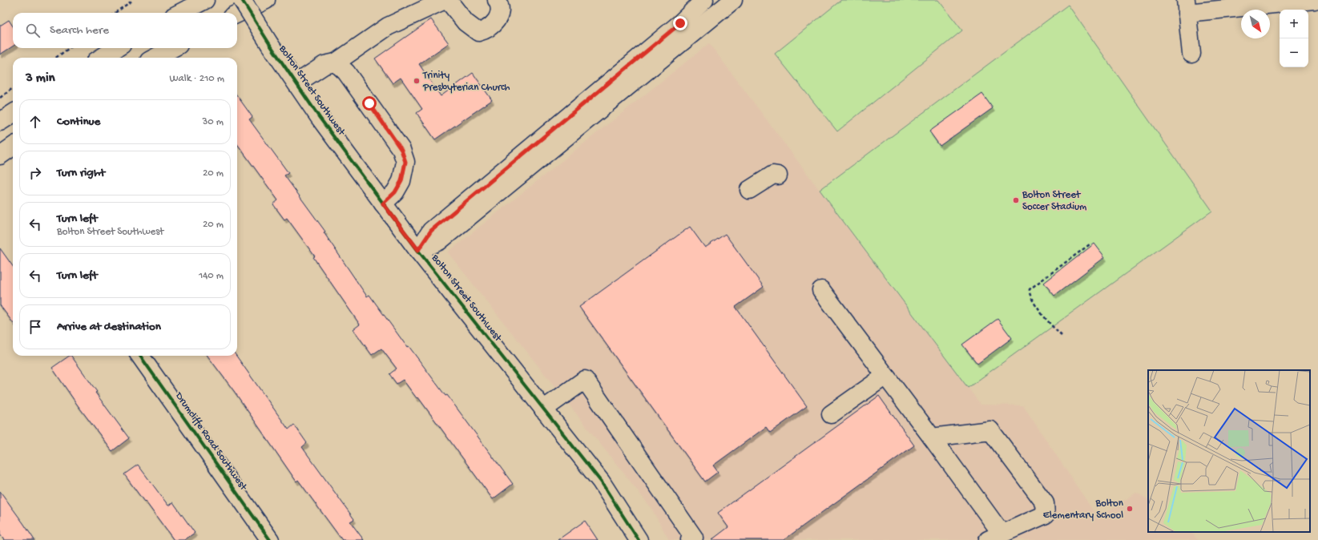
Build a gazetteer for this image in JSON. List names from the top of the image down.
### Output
{
  "streets": {
    "main road": ["Bolton Street Southwest", "Drumcliffe Road Southwest"]
  },
  "places": ["Trinity Presbyterian Church", "Bolton Street Soccer Stadium", "Bolton Elementary School"],
  "north": "bottom right",
  "page": {
    "map_buttons": ["+", "−"],
    "search": "Search here",
    "heading": ["3 min", "Walk · 210 m"],
    "list": [
      ["Continue", "30 m"],
      ["Turn right", "20 m"],
      ["Turn left", "Bolton Street Southwest", "20 m"],
      ["Turn left", "140 m"],
      "Arrive at destination"
    ]
  }
}
